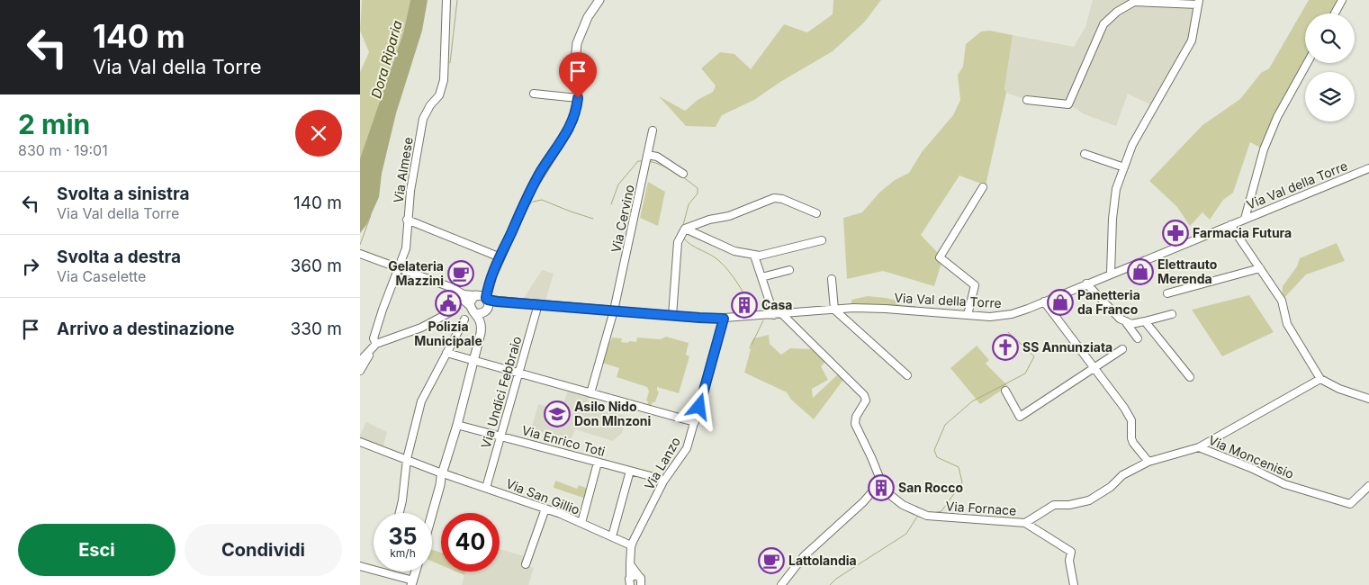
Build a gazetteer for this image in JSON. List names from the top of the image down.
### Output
{
  "streets": {
    "street": [
      "Via Almese",
      "Via Val della Torre",
      "Via Cervino",
      "Via Undici Febbraio",
      "Via Enrico Toti",
      "Via Moncenisio",
      "Via Lanzo",
      "Via San Gillio",
      "Via Fornace"
    ]
  },
  "crossings": [
    ["Via Val della Torre", "Via Cervino"],
    ["Via Val della Torre", "Via Undici Febbraio"],
    ["Via Val della Torre", "Via Lanzo"],
    ["Via Val della Torre", "Via Fornace"],
    ["Via Undici Febbraio", "Via Enrico Toti"],
    ["Via Undici Febbraio", "Via San Gillio"],
    ["Via Enrico Toti", "Via Lanzo"],
    ["Via Moncenisio", "Via Fornace"],
    ["Via Lanzo", "Via San Gillio"]
  ],
  "water": ["Dora Riparia"],
  "places": {
    "pharmacy": ["Farmacia Futura"],
    "shop": ["Elettrauto Merenda", "Panetteria da Franco"],
    "cafe": ["Gelateria Mazzini", "Lattolandia"],
    "public building": ["Polizia Municipale"],
    "building": ["Casa", "San Rocco"],
    "church": ["SS Annunziata"],
    "school or university": ["Asilo Nido Don MInzoni"]
  },
  "page": {
    "turn": ["140 m", "Via Val della Torre"],
    "heading": ["2 min", "830 m · 19:01"],
    "list": [
      {
        "name": "Svolta a sinistra",
        "note": "Via Val della Torre",
        "value": "140 m"
      },
      {
        "name": "Svolta a destra",
        "note": "Via Caselette",
        "value": "360 m"
      },
      {
        "name": "Arrivo a destinazione",
        "value": "330 m"
      }
    ],
    "speed": "35 km/h",
    "limit": "40",
    "buttons": ["Esci", "Condividi"]
  }
}
